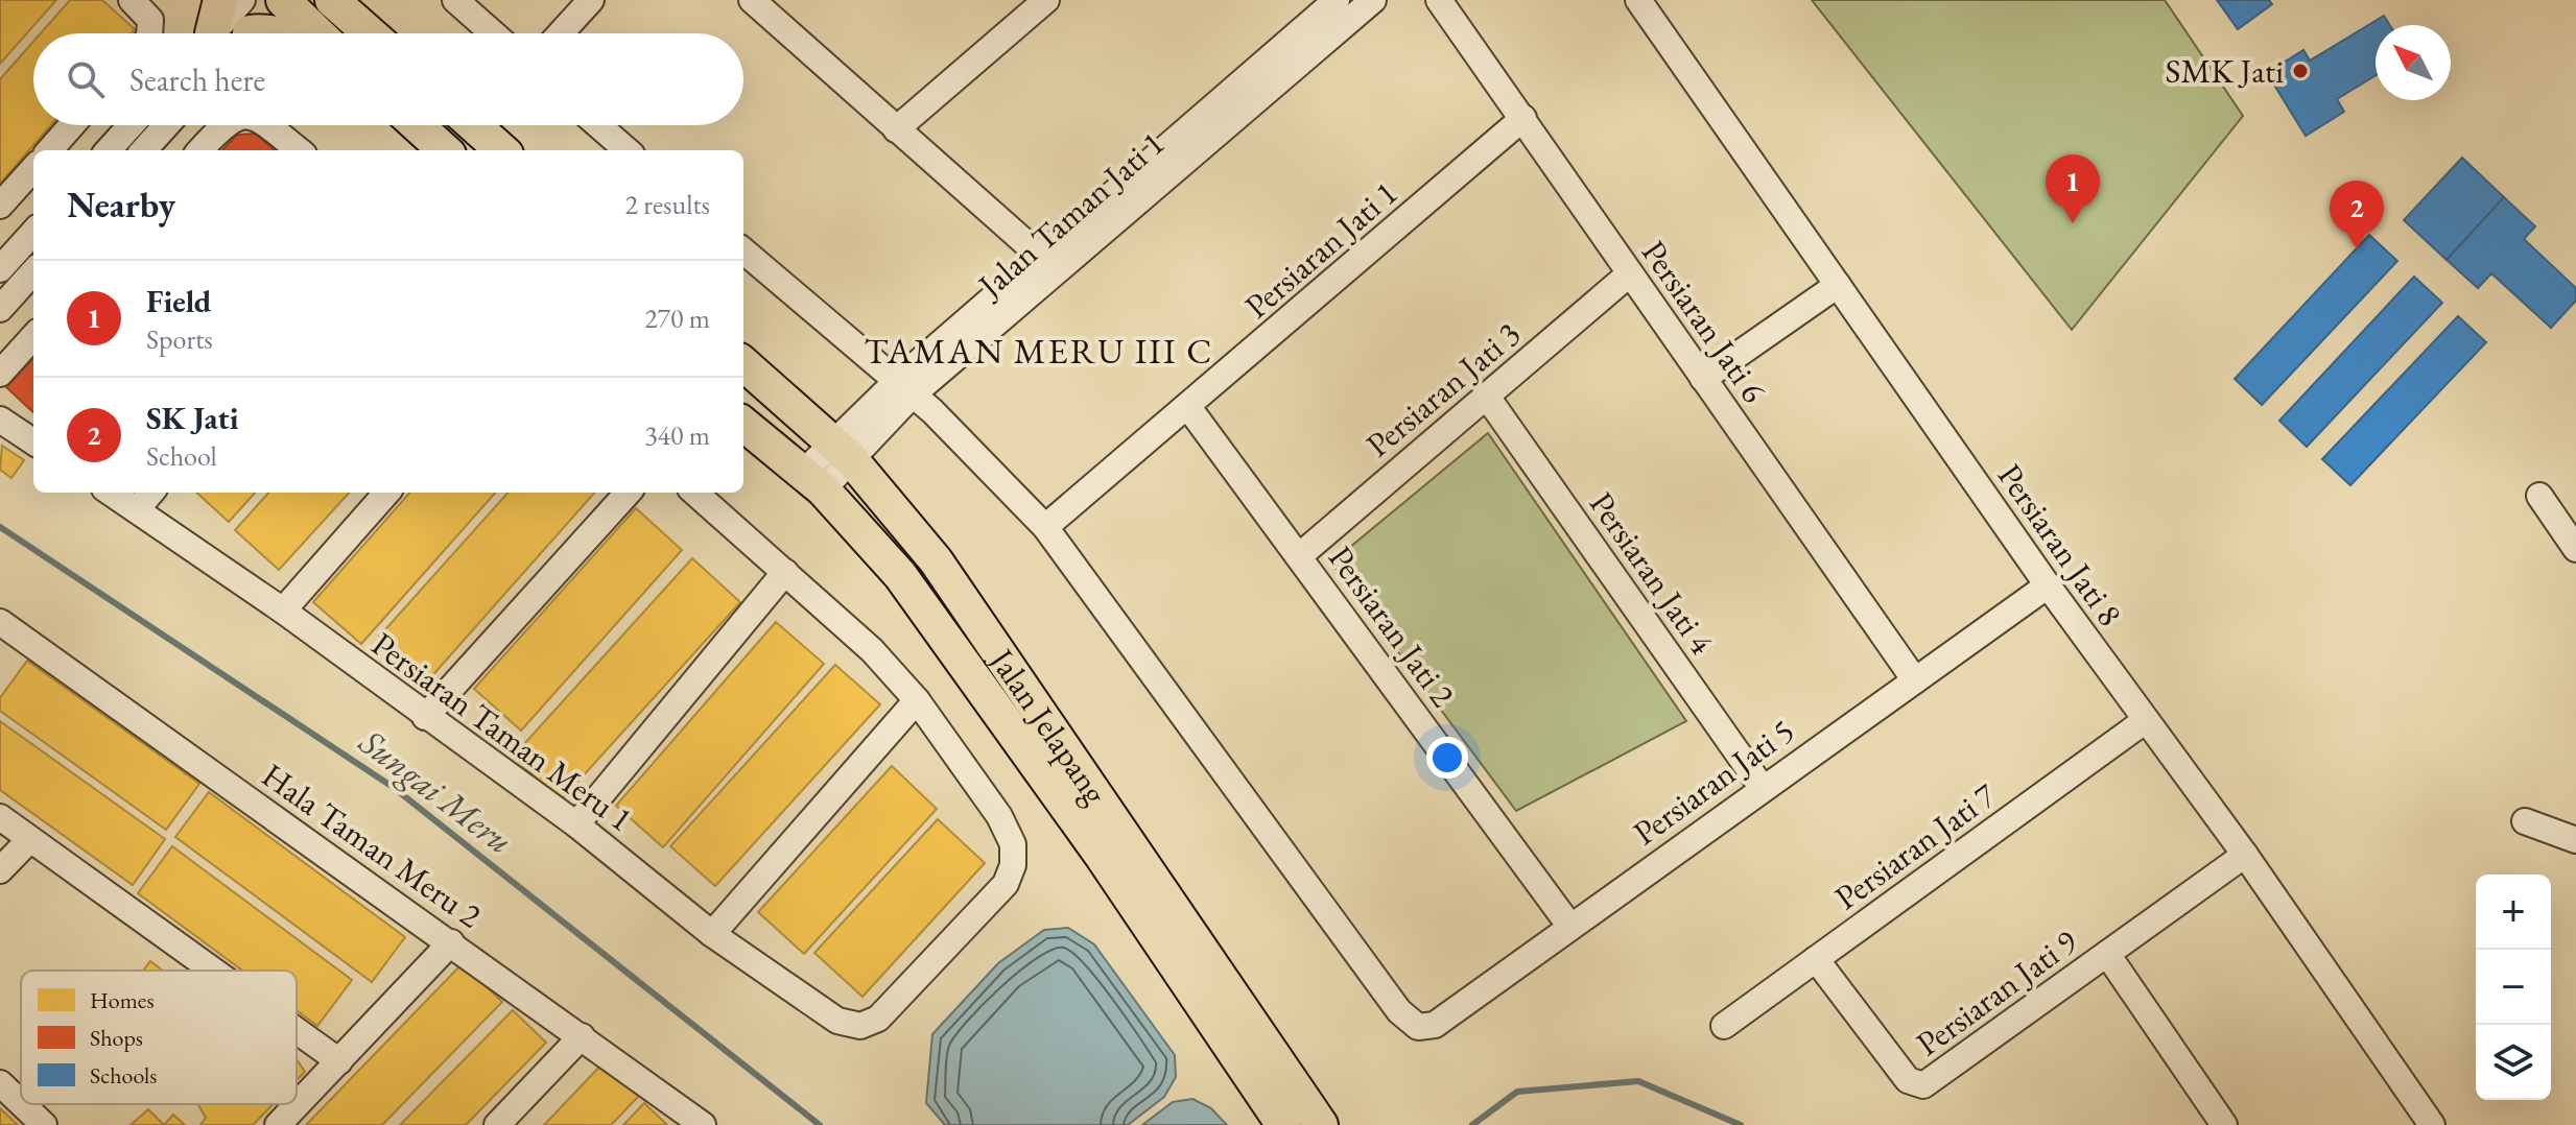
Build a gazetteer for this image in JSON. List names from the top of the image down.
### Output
{
  "streets": {
    "main road": ["Jalan Jelapang"],
    "street": [
      "Jalan Taman Jati 1",
      "Persiaran Jati 1",
      "Persiaran Jati 6",
      "Persiaran Jati 3",
      "Persiaran Jati 8",
      "Persiaran Jati 4",
      "Persiaran Jati 2",
      "Persiaran Taman Meru 1",
      "Persiaran Jati 5",
      "Hala Taman Meru 2",
      "Persiaran Jati 7",
      "Persiaran Jati 9"
    ]
  },
  "crossings": [
    ["Jalan Taman Jati 1", "Jalan Jelapang"],
    ["Persiaran Jati 1", "Persiaran Jati 6"],
    ["Persiaran Jati 1", "Persiaran Jati 2"],
    ["Persiaran Jati 1", "Persiaran Jati 5"],
    ["Persiaran Jati 6", "Persiaran Jati 3"],
    ["Persiaran Jati 6", "Persiaran Jati 5"],
    ["Persiaran Jati 3", "Persiaran Jati 4"],
    ["Persiaran Jati 3", "Persiaran Jati 2"],
    ["Persiaran Jati 8", "Persiaran Jati 5"],
    ["Persiaran Jati 8", "Persiaran Jati 7"],
    ["Persiaran Jati 8", "Persiaran Jati 9"],
    ["Persiaran Jati 4", "Persiaran Jati 5"],
    ["Persiaran Jati 2", "Persiaran Jati 5"],
    ["Persiaran Jati 7", "Persiaran Jati 9"]
  ],
  "districts": ["TAMAN MERU III C"],
  "water": ["Sungai Meru"],
  "places": ["SMK Jati"],
  "legend": ["Homes", "Shops", "Schools"],
  "north": "top left",
  "page": {
    "search": "Search here",
    "heading": ["Nearby", "2 results"],
    "pins": ["1", "2"],
    "list": [
      {
        "mark": "1",
        "name": "Field",
        "note": "Sports",
        "value": "270 m"
      },
      {
        "mark": "2",
        "name": "SK Jati",
        "note": "School",
        "value": "340 m"
      }
    ],
    "map_buttons": ["+", "−"]
  }
}
